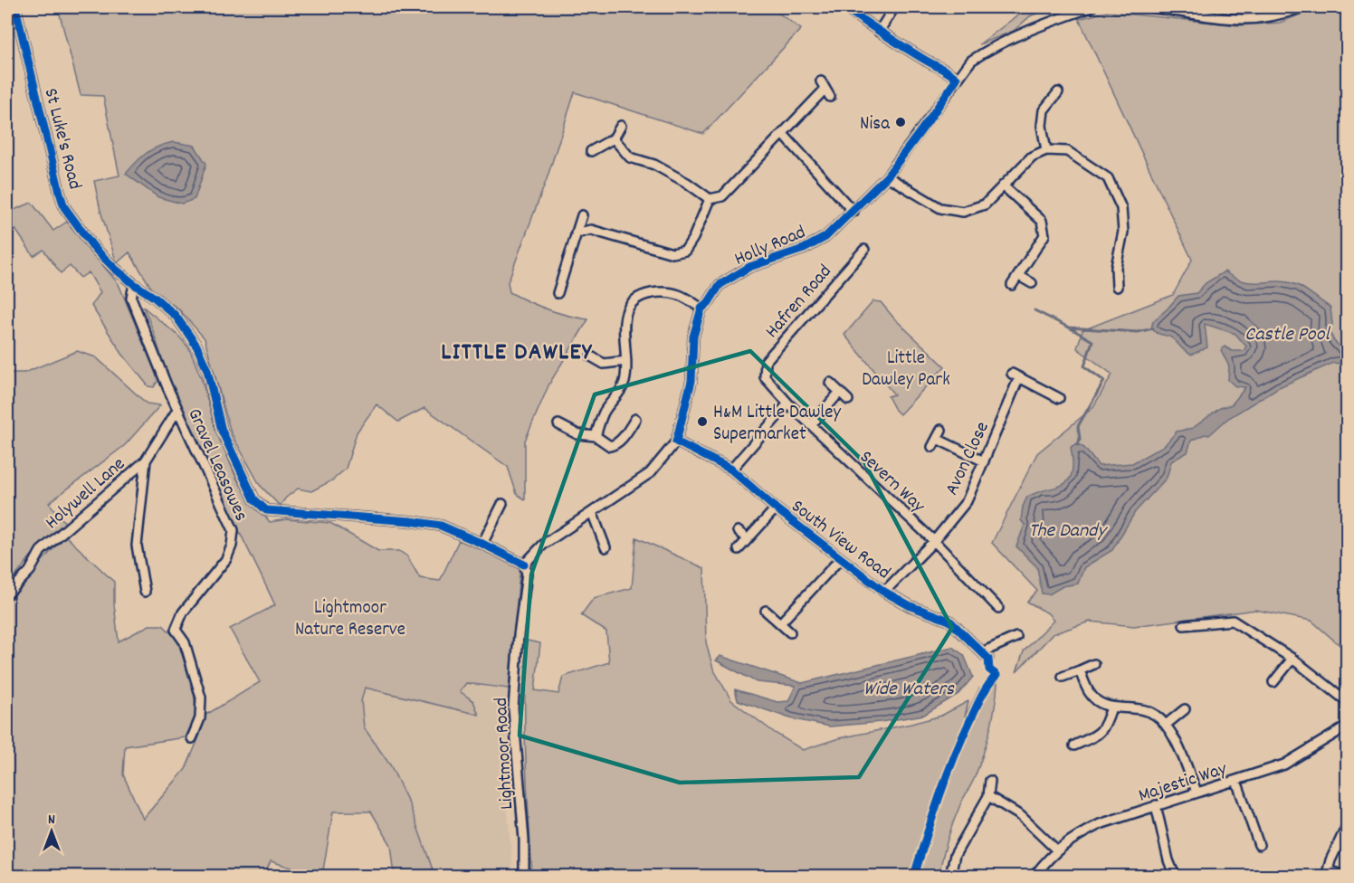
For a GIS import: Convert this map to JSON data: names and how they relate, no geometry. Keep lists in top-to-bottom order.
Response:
{
  "streets": {
    "street": [
      "St Luke's Road",
      "Holly Road",
      "Hafren Road",
      "Avon Close",
      "Gravel Leasowes",
      "Severn Way",
      "Holywell Lane",
      "South View Road",
      "Lightmoor Road",
      "Majestic Way"
    ]
  },
  "crossings": [
    ["St Luke's Road", "Holly Road"],
    ["St Luke's Road", "Gravel Leasowes"],
    ["St Luke's Road", "Lightmoor Road"],
    ["Holly Road", "South View Road"],
    ["Holly Road", "Lightmoor Road"],
    ["Hafren Road", "Severn Way"],
    ["Avon Close", "Severn Way"],
    ["Avon Close", "South View Road"],
    ["Gravel Leasowes", "Holywell Lane"]
  ],
  "districts": ["LITTLE DAWLEY"],
  "water": ["Castle Pool", "The Dandy", "Wide Waters"],
  "parks": ["Little Dawley Park", "Lightmoor Nature Reserve"],
  "places": ["Nisa", "H&M Little Dawley Supermarket"],
  "north": "top"
}
